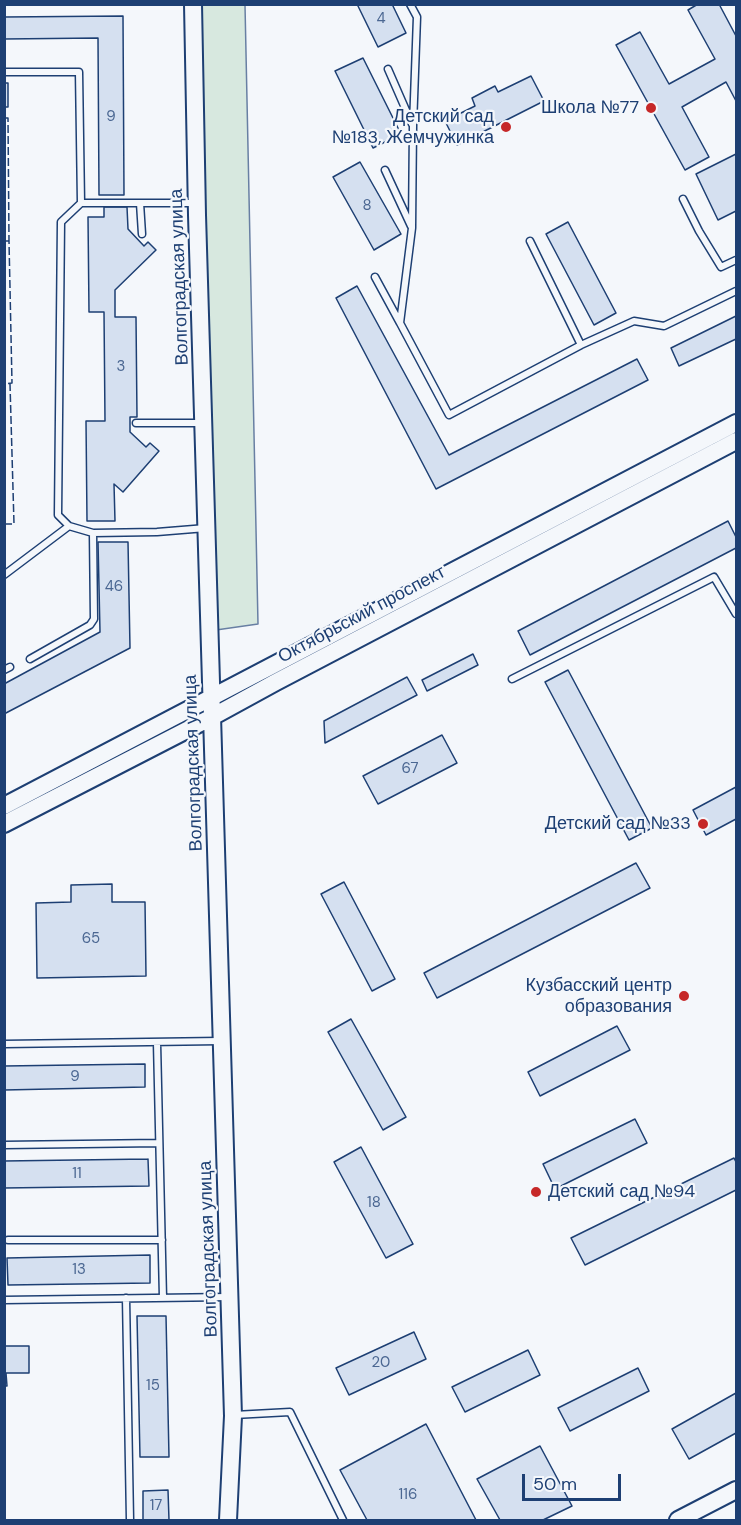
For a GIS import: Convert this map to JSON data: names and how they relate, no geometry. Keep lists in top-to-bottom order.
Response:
{
  "streets": {
    "main road": ["Волгоградская улица", "Октябрьский проспект"]
  },
  "crossings": [
    ["Волгоградская улица", "Октябрьский проспект"]
  ],
  "places": [
    "Школа №77",
    "Детский сад №183, Жемчужинка",
    "Детский сад №33",
    "Кузбасский центр образования",
    "Детский сад №94"
  ],
  "house_numbers": [
    "4",
    "9",
    "8",
    "3",
    "46",
    "67",
    "65",
    "9",
    "11",
    "18",
    "13",
    "20",
    "15",
    "116",
    "17"
  ],
  "scale_bar": "50 m"
}
